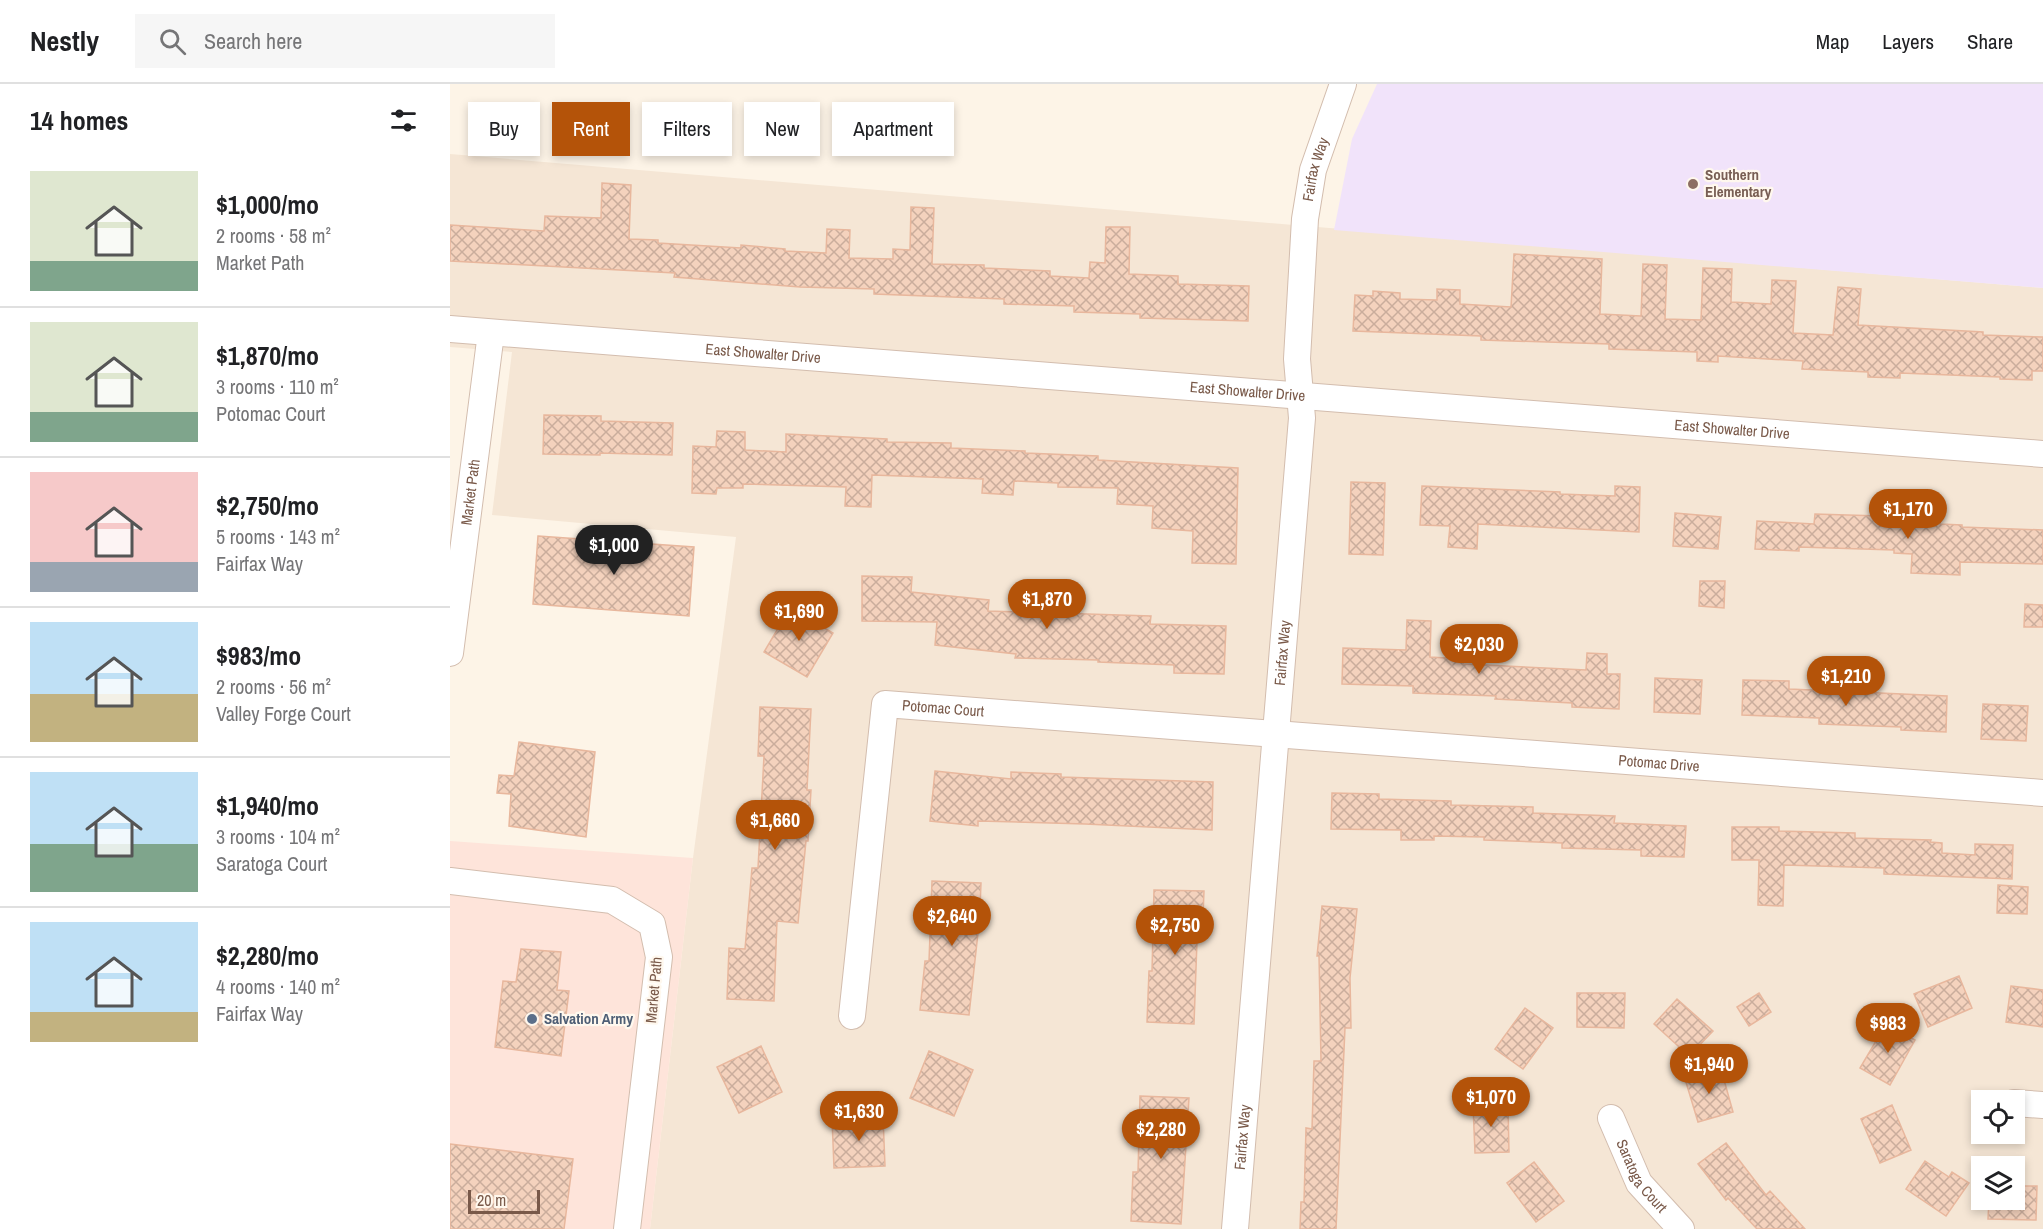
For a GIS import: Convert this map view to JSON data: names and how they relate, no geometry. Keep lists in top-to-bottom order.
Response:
{
  "streets": {
    "street": [
      "Fairfax Way",
      "East Showalter Drive",
      "Market Path",
      "Potomac Court",
      "Potomac Drive",
      "Saratoga Court"
    ]
  },
  "crossings": [
    ["Fairfax Way", "East Showalter Drive"],
    ["Fairfax Way", "Potomac Court"],
    ["Fairfax Way", "Potomac Drive"],
    ["East Showalter Drive", "Market Path"],
    ["Potomac Court", "Potomac Drive"]
  ],
  "places": ["Southern Elementary", "Salvation Army"],
  "scale_bar": "20 m",
  "page": {
    "header": "Nestly",
    "search": "Search here",
    "nav": ["Map", "Layers", "Share"],
    "heading": "14 homes",
    "chip": [
      "Buy",
      "Rent",
      "Filters",
      "New",
      "Apartment"
    ],
    "list": [
      {
        "name": "$1,000/mo",
        "note": "2 rooms · 58 m² · Market Path"
      },
      {
        "name": "$1,870/mo",
        "note": "3 rooms · 110 m² · Potomac Court"
      },
      {
        "name": "$2,750/mo",
        "note": "5 rooms · 143 m² · Fairfax Way"
      },
      {
        "name": "$983/mo",
        "note": "2 rooms · 56 m² · Valley Forge Court"
      },
      {
        "name": "$1,940/mo",
        "note": "3 rooms · 104 m² · Saratoga Court"
      },
      {
        "name": "$2,280/mo",
        "note": "4 rooms · 140 m² · Fairfax Way"
      }
    ],
    "price": [
      "$1,170",
      "$1,000",
      "$1,870",
      "$1,690",
      "$2,030",
      "$1,210",
      "$1,660",
      "$2,640",
      "$2,750",
      "$983",
      "$1,940",
      "$1,070",
      "$1,630",
      "$2,280"
    ],
    "scale": "20 m"
  }
}
